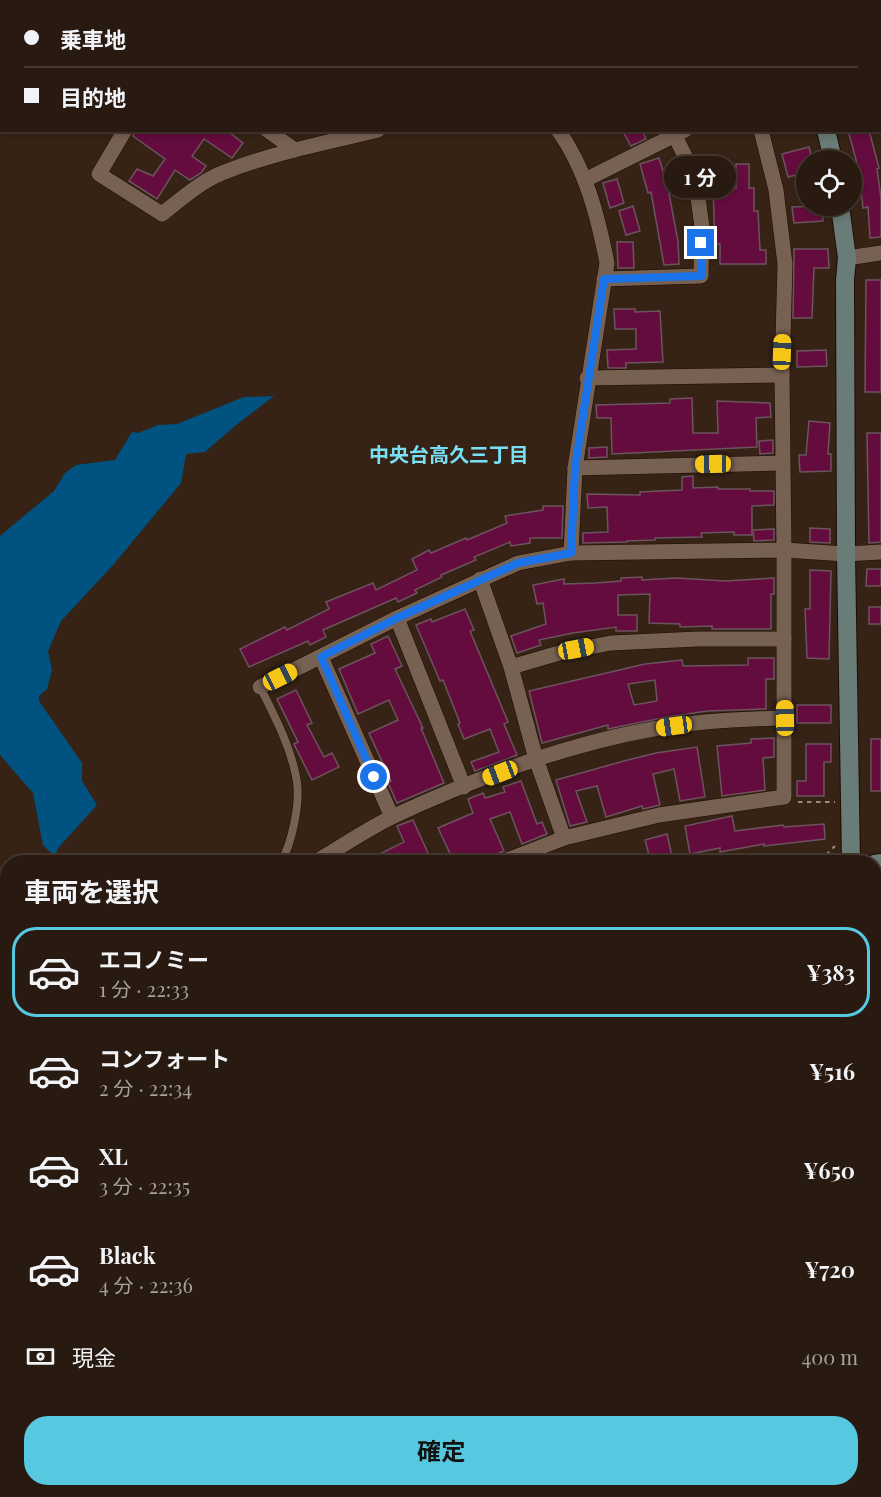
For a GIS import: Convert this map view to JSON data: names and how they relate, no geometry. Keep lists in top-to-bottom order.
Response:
{
  "districts": ["中央台高久三丁目"],
  "page": {
    "banner": ["乗車地", "目的地"],
    "bubble": "1 分",
    "heading": "車両を選択",
    "list": [
      {
        "name": "エコノミー",
        "note": "1 分 · 22:33",
        "value": "¥383"
      },
      {
        "name": "コンフォート",
        "note": "2 分 · 22:34",
        "value": "¥516"
      },
      {
        "name": "XL",
        "note": "3 分 · 22:35",
        "value": "¥650"
      },
      {
        "name": "Black",
        "note": "4 分 · 22:36",
        "value": "¥720"
      }
    ],
    "pay": ["現金", "400 m"],
    "buttons": "確定"
  }
}
